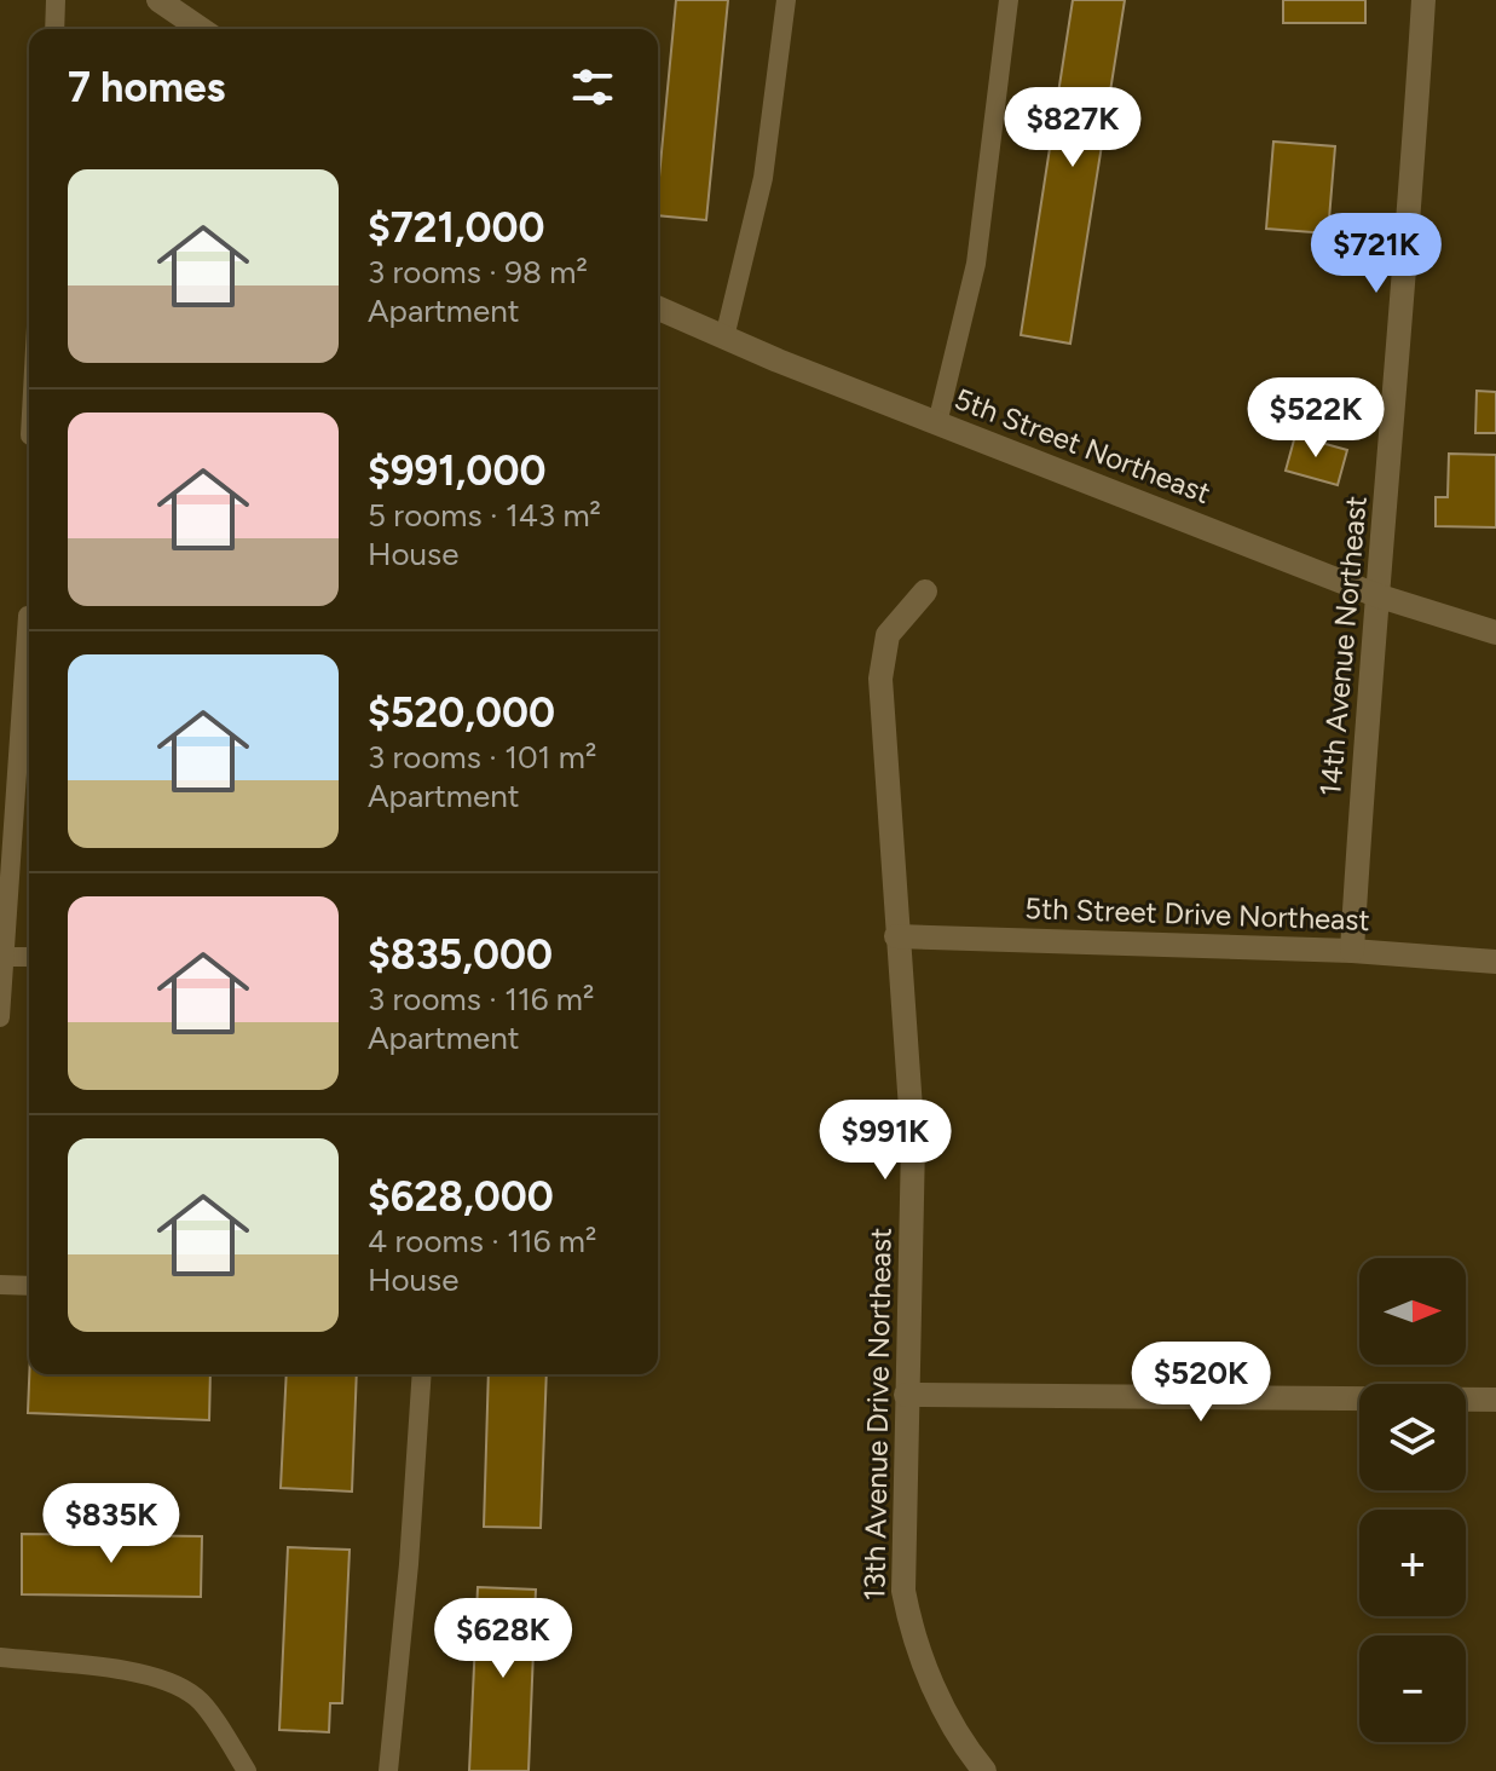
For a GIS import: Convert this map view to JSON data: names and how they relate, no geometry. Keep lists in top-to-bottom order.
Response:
{
  "streets": {
    "street": [
      "5th Street Northeast",
      "14th Avenue Northeast",
      "5th Street Drive Northeast",
      "13th Avenue Drive Northeast"
    ]
  },
  "crossings": [
    ["5th Street Northeast", "14th Avenue Northeast"],
    ["14th Avenue Northeast", "5th Street Drive Northeast"],
    ["5th Street Drive Northeast", "13th Avenue Drive Northeast"]
  ],
  "north": "right",
  "page": {
    "heading": "7 homes",
    "price": [
      "$827K",
      "$721K",
      "$522K",
      "$991K",
      "$520K",
      "$835K",
      "$628K"
    ],
    "list": [
      {
        "name": "$721,000",
        "note": "3 rooms · 98 m² · Apartment"
      },
      {
        "name": "$991,000",
        "note": "5 rooms · 143 m² · House"
      },
      {
        "name": "$520,000",
        "note": "3 rooms · 101 m² · Apartment"
      },
      {
        "name": "$835,000",
        "note": "3 rooms · 116 m² · Apartment"
      },
      {
        "name": "$628,000",
        "note": "4 rooms · 116 m² · House"
      }
    ],
    "map_buttons": ["+", "−"]
  }
}
